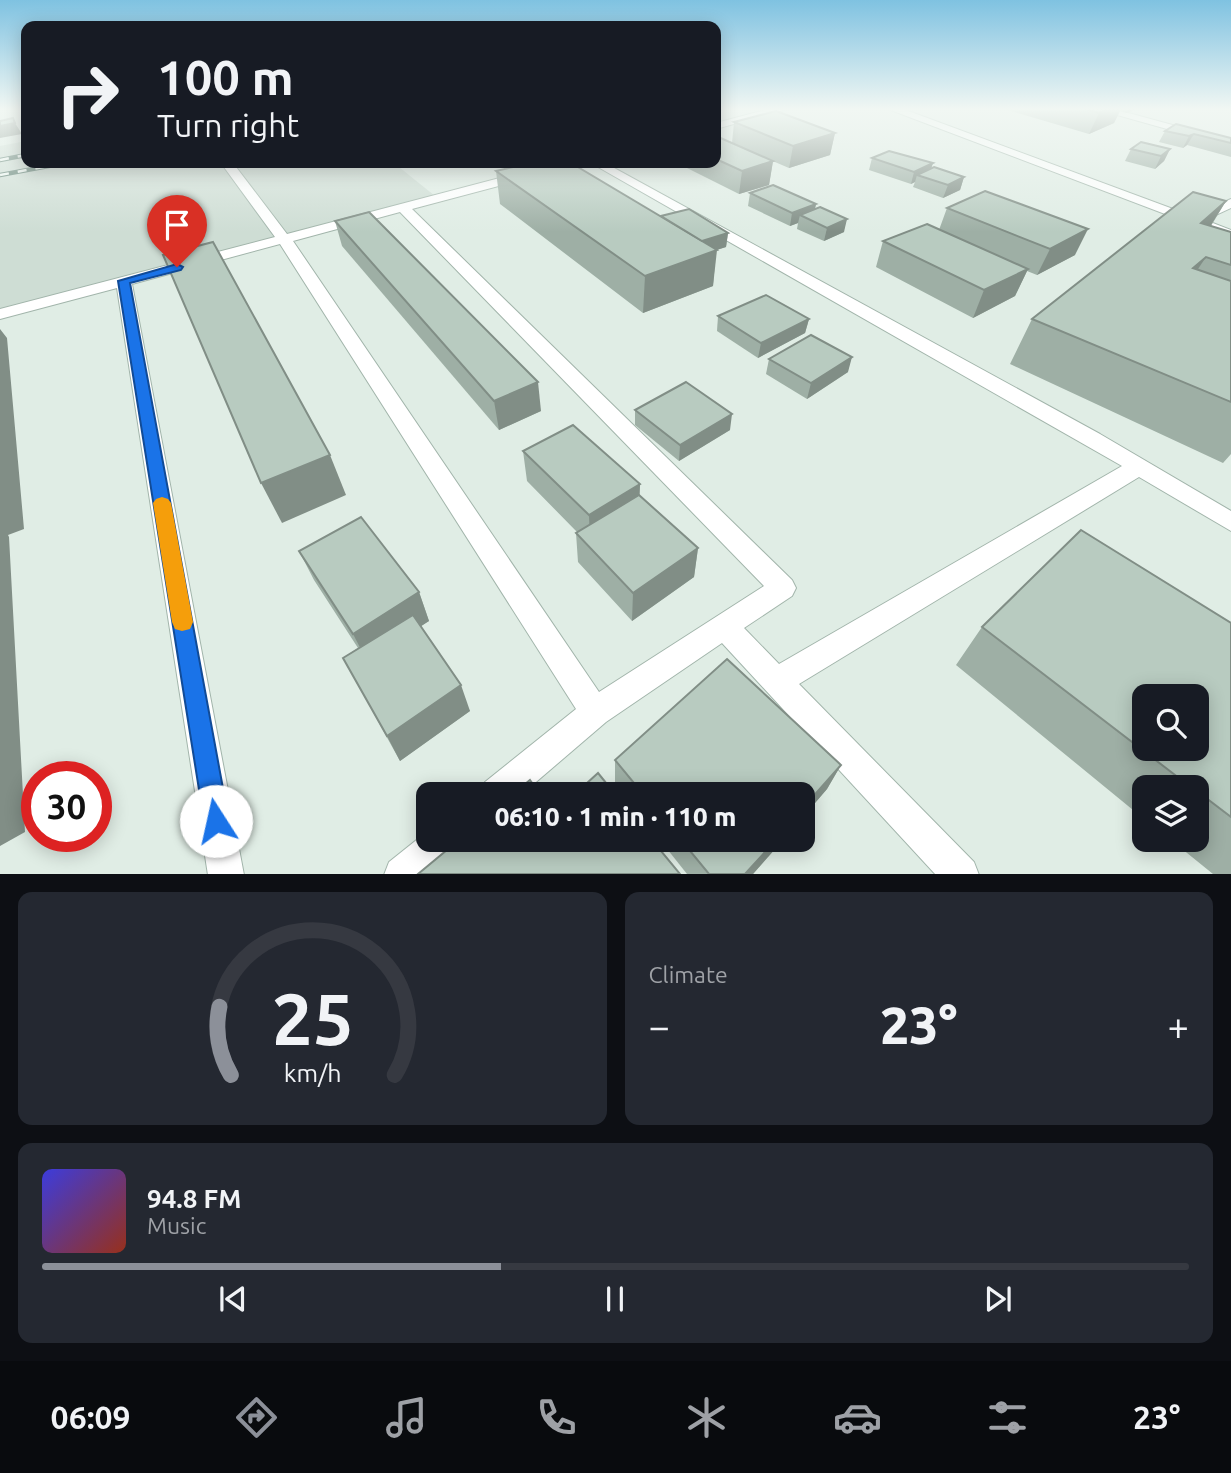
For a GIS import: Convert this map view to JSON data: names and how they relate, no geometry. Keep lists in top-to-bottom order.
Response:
{
  "page": {
    "turn": ["100 m", "Turn right"],
    "limit": "30",
    "trip": "06:10 · 1 min · 110 m",
    "tile": "Climate",
    "heat": ["−", "23°", "+"],
    "song": ["94.8 FM", "Music"],
    "tabs": ["06:09", "23°"],
    "gauge": ["25", "km/h"]
  }
}
